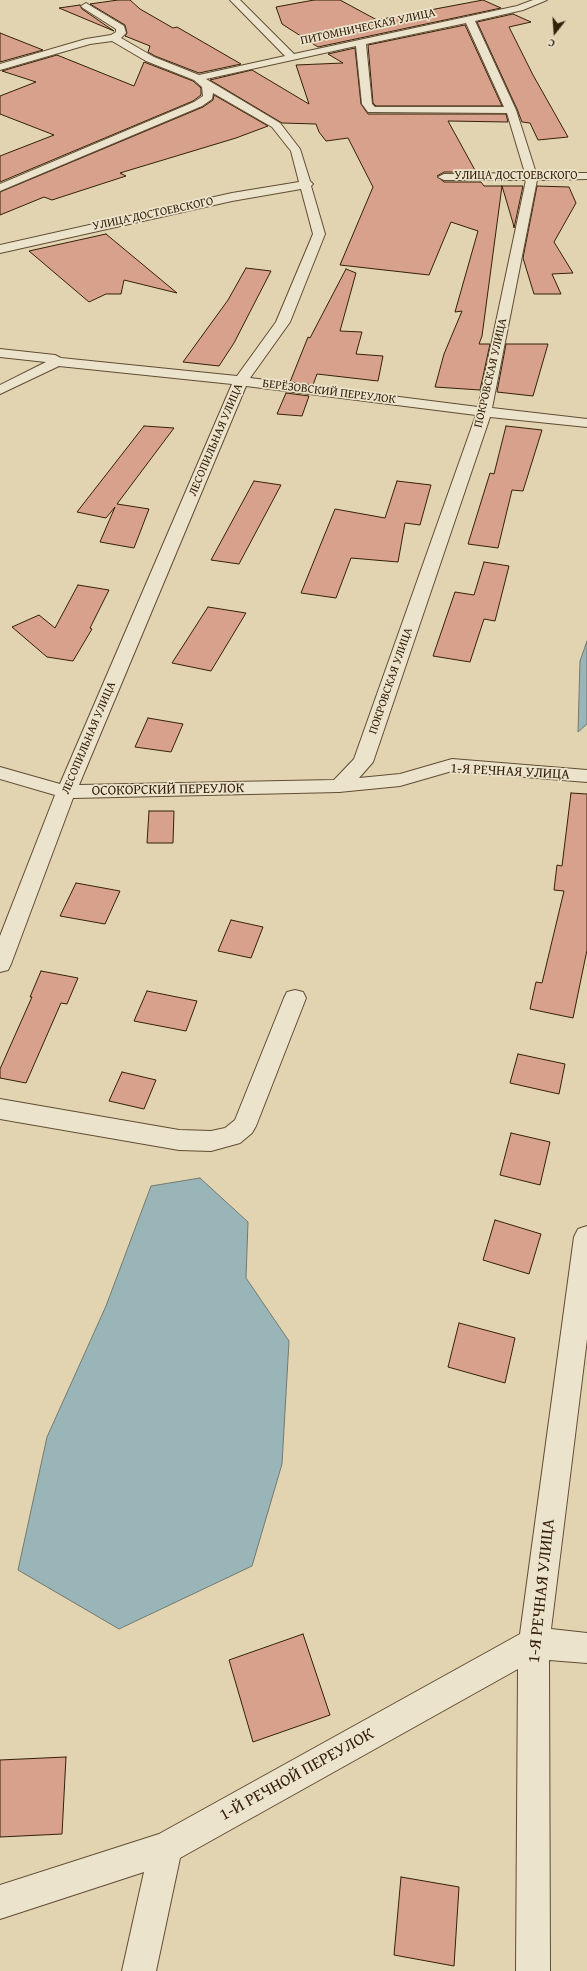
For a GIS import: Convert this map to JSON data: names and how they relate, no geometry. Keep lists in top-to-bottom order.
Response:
{
  "streets": {
    "street": [
      "ПИТОМНИЧЕСКАЯ УЛИЦА",
      "УЛИЦА ДОСТОЕВСКОГО",
      "ПОКРОВСКАЯ УЛИЦА",
      "БЕРЁЗОВСКИЙ ПЕРЕУЛОК",
      "ЛЕСОПИЛЬНАЯ УЛИЦА",
      "1-Я РЕЧНАЯ УЛИЦА",
      "ОСОКОРСКИЙ ПЕРЕУЛОК",
      "1-Й РЕЧНОЙ ПЕРЕУЛОК"
    ]
  },
  "crossings": [
    ["ПИТОМНИЧЕСКАЯ УЛИЦА", "ПОКРОВСКАЯ УЛИЦА"],
    ["ПИТОМНИЧЕСКАЯ УЛИЦА", "ЛЕСОПИЛЬНАЯ УЛИЦА"],
    ["УЛИЦА ДОСТОЕВСКОГО", "ПОКРОВСКАЯ УЛИЦА"],
    ["УЛИЦА ДОСТОЕВСКОГО", "ЛЕСОПИЛЬНАЯ УЛИЦА"],
    ["ПОКРОВСКАЯ УЛИЦА", "БЕРЁЗОВСКИЙ ПЕРЕУЛОК"],
    ["ПОКРОВСКАЯ УЛИЦА", "1-Я РЕЧНАЯ УЛИЦА"],
    ["ПОКРОВСКАЯ УЛИЦА", "ОСОКОРСКИЙ ПЕРЕУЛОК"],
    ["БЕРЁЗОВСКИЙ ПЕРЕУЛОК", "ЛЕСОПИЛЬНАЯ УЛИЦА"],
    ["ЛЕСОПИЛЬНАЯ УЛИЦА", "ОСОКОРСКИЙ ПЕРЕУЛОК"],
    ["1-Я РЕЧНАЯ УЛИЦА", "ОСОКОРСКИЙ ПЕРЕУЛОК"],
    ["1-Я РЕЧНАЯ УЛИЦА", "1-Й РЕЧНОЙ ПЕРЕУЛОК"]
  ],
  "north": "bottom"
}
